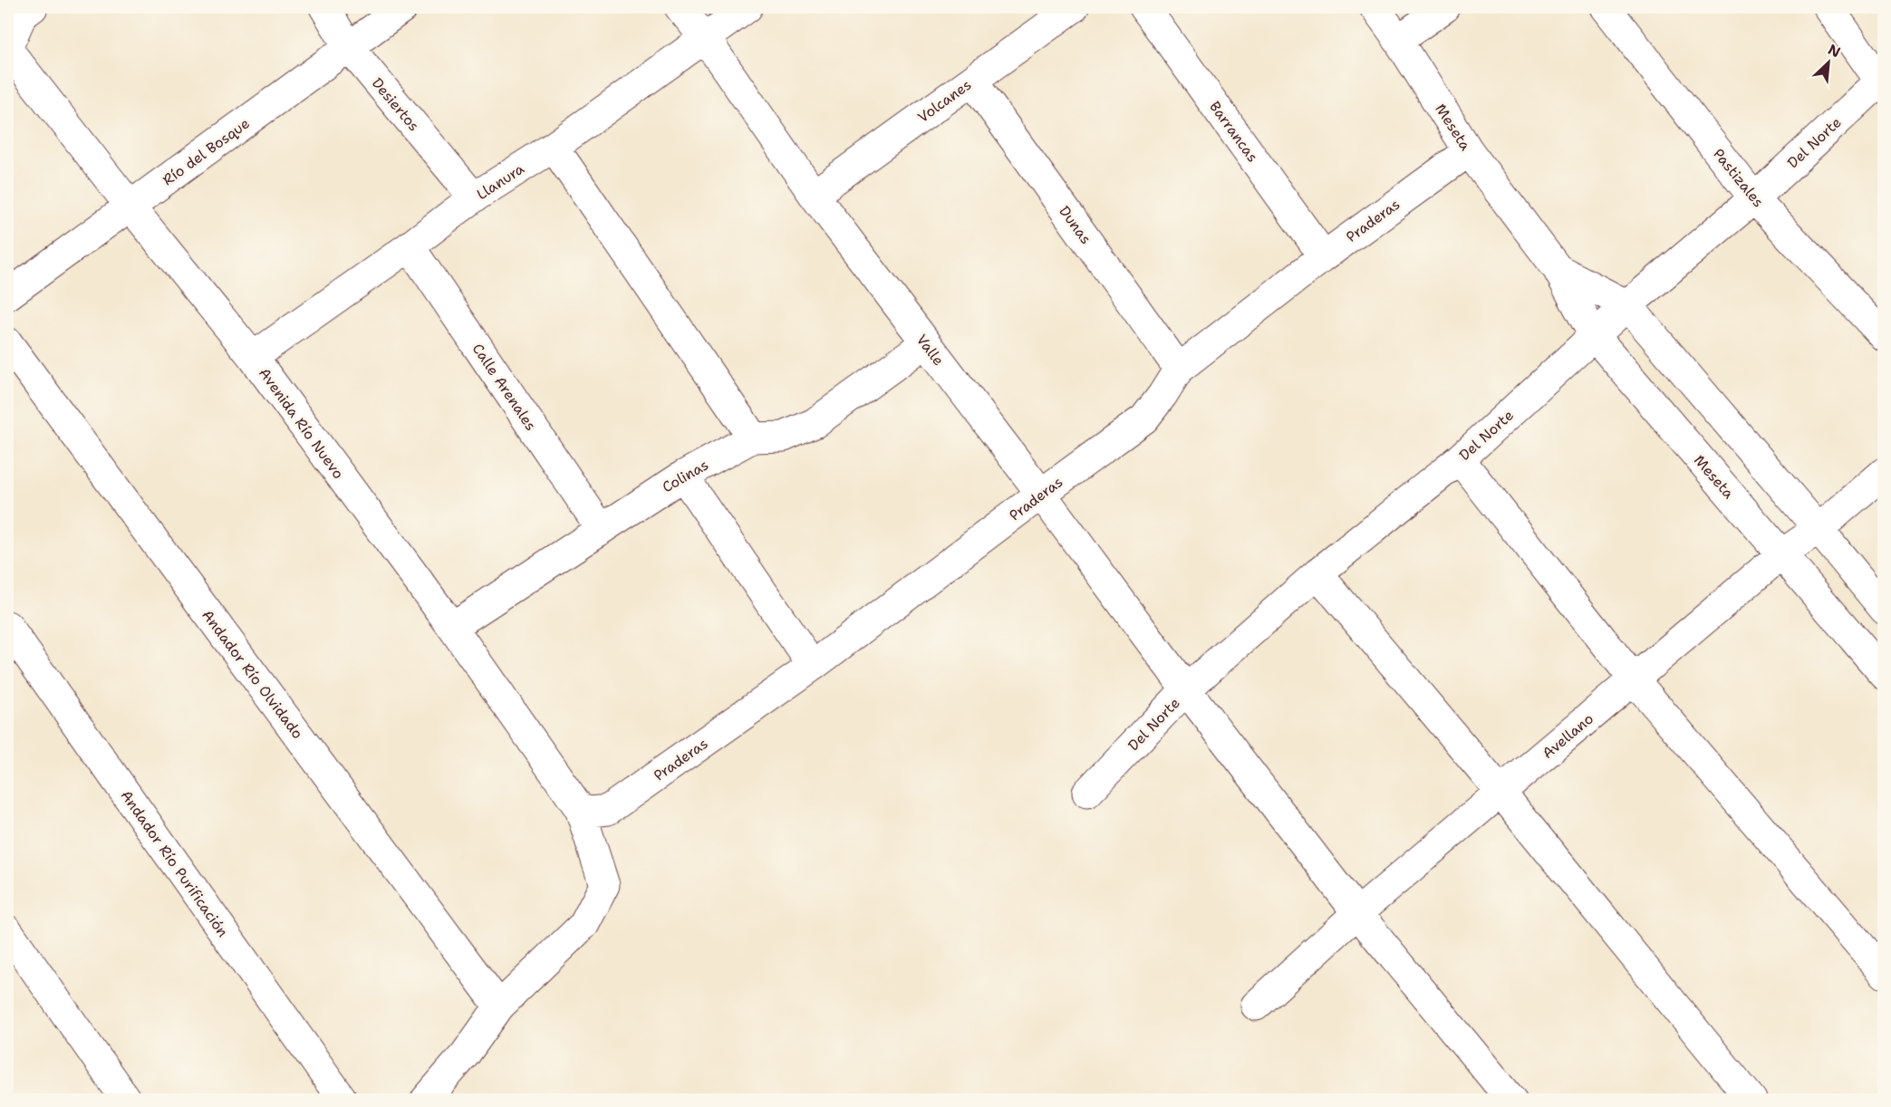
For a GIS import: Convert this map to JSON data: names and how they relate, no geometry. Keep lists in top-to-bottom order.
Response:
{
  "streets": {
    "street": [
      "Volcanes",
      "Desiertos",
      "Meseta",
      "Barrancas",
      "Del Norte",
      "Río del Bosque",
      "Pastizales",
      "Llanura",
      "Praderas",
      "Dunas",
      "Valle",
      "Calle Arenales",
      "Avenida Río Nuevo",
      "Colinas",
      "Andador Río Olvidado",
      "Avellano",
      "Andador Río Purificación"
    ]
  },
  "crossings": [
    ["Volcanes", "Dunas"],
    ["Volcanes", "Valle"],
    ["Desiertos", "Río del Bosque"],
    ["Desiertos", "Llanura"],
    ["Meseta", "Del Norte"],
    ["Meseta", "Praderas"],
    ["Meseta", "Avellano"],
    ["Barrancas", "Praderas"],
    ["Del Norte", "Pastizales"],
    ["Del Norte", "Valle"],
    ["Río del Bosque", "Avenida Río Nuevo"],
    ["Llanura", "Valle"],
    ["Llanura", "Calle Arenales"],
    ["Llanura", "Avenida Río Nuevo"],
    ["Praderas", "Dunas"],
    ["Praderas", "Valle"],
    ["Praderas", "Avenida Río Nuevo"],
    ["Valle", "Colinas"],
    ["Valle", "Avellano"],
    ["Calle Arenales", "Colinas"],
    ["Avenida Río Nuevo", "Colinas"],
    ["Avenida Río Nuevo", "Andador Río Olvidado"]
  ],
  "north": "top right"
}
